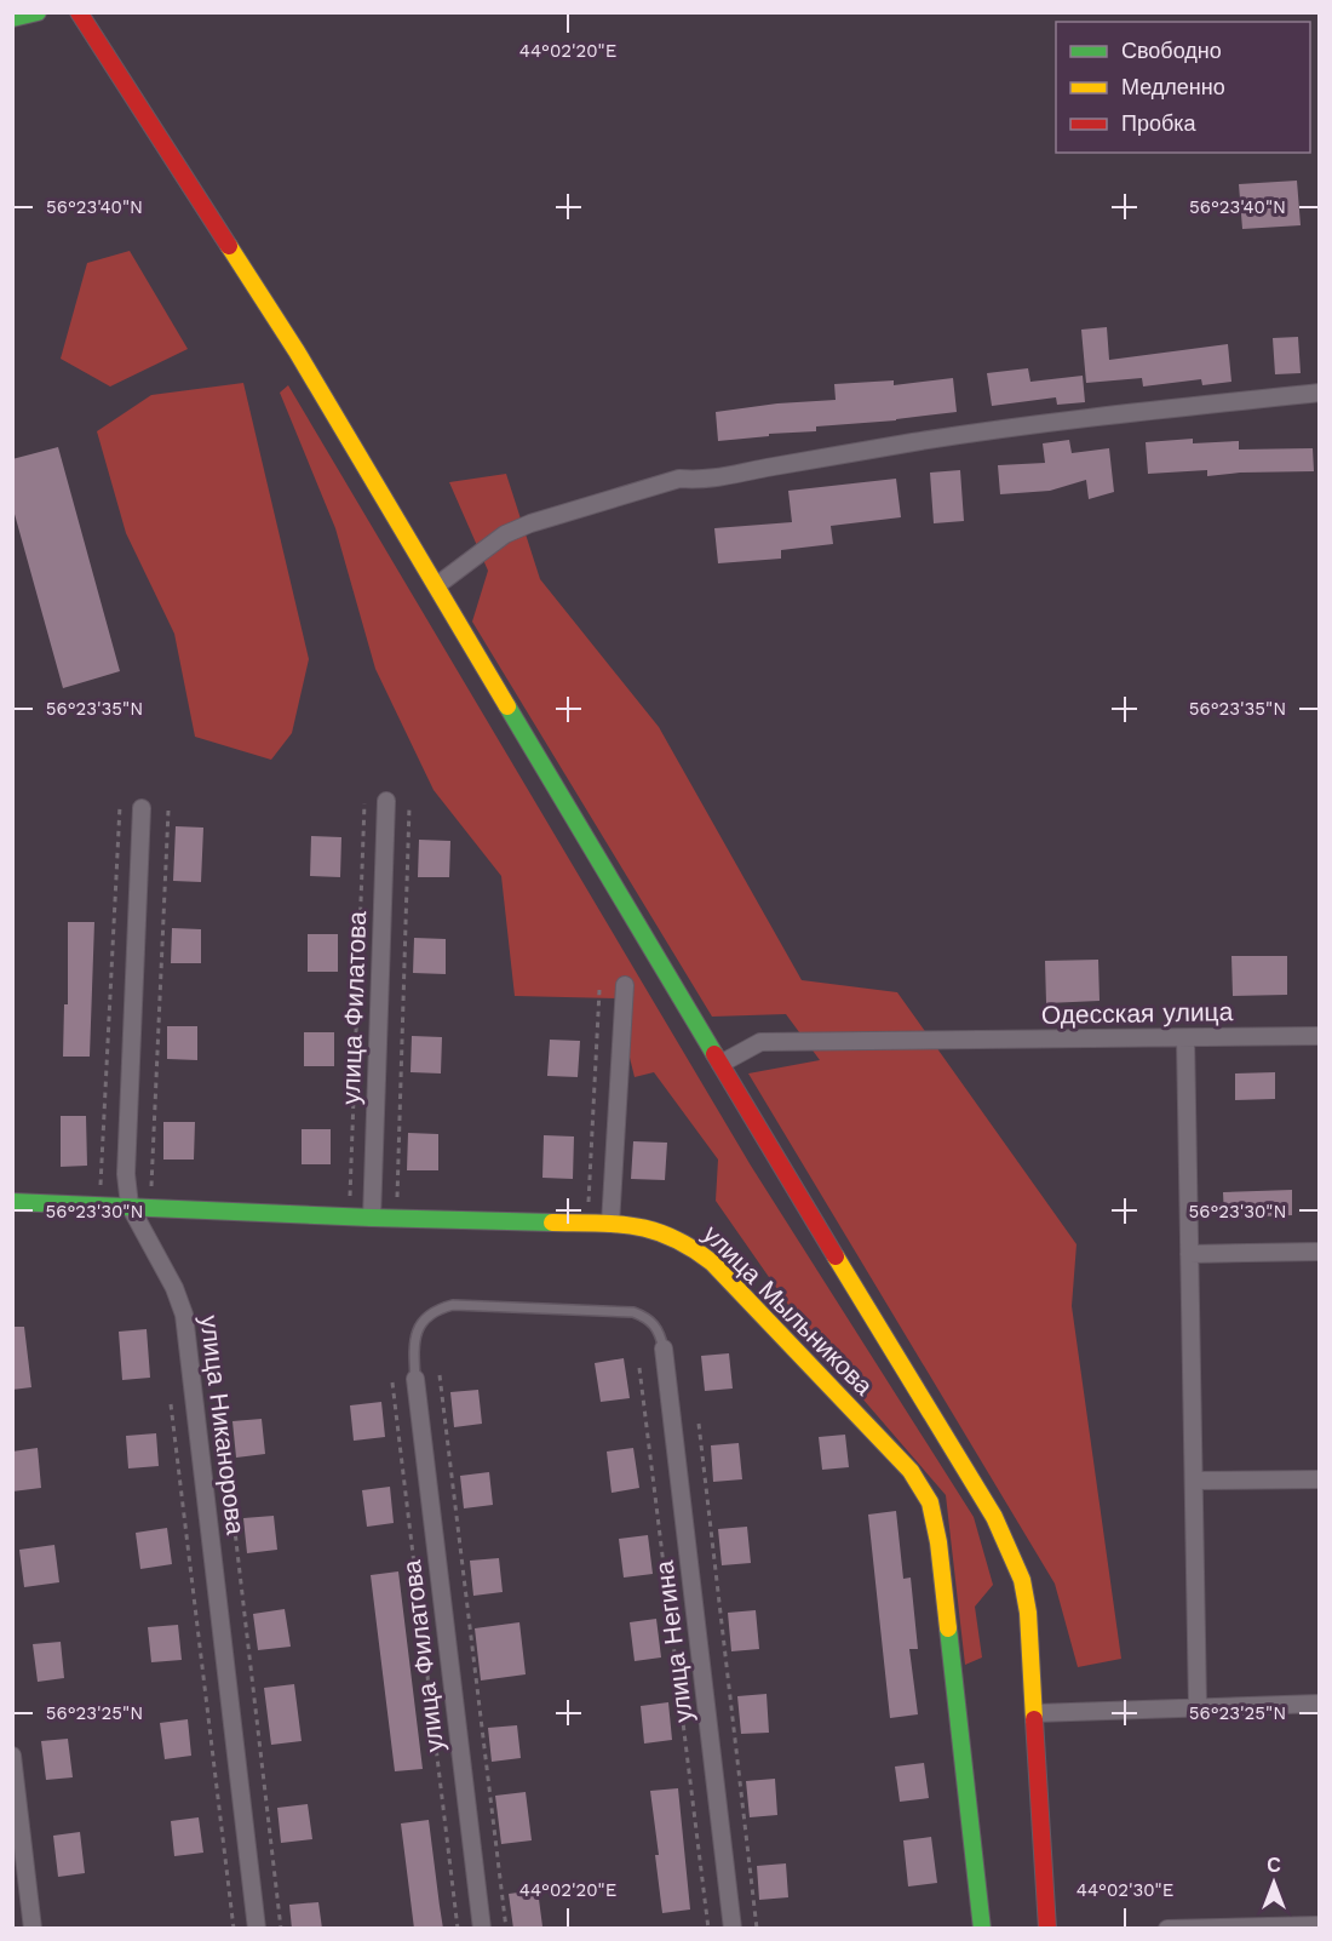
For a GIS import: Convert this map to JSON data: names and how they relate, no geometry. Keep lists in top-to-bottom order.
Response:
{
  "streets": {
    "street": [
      "улица Филатова",
      "Одесская улица",
      "улица Мыльникова",
      "улица Никанорова",
      "улица Негина"
    ]
  },
  "crossings": [
    ["улица Филатова", "улица Мыльникова"],
    ["улица Мыльникова", "улица Никанорова"]
  ],
  "legend": ["Свободно", "Медленно", "Пробка"],
  "north": "top",
  "coordinates": [
    "44°02'20\"E",
    "56°23'40\"N",
    "56°23'35\"N",
    "56°23'30\"N",
    "56°23'25\"N",
    "44°02'30\"E"
  ]
}
